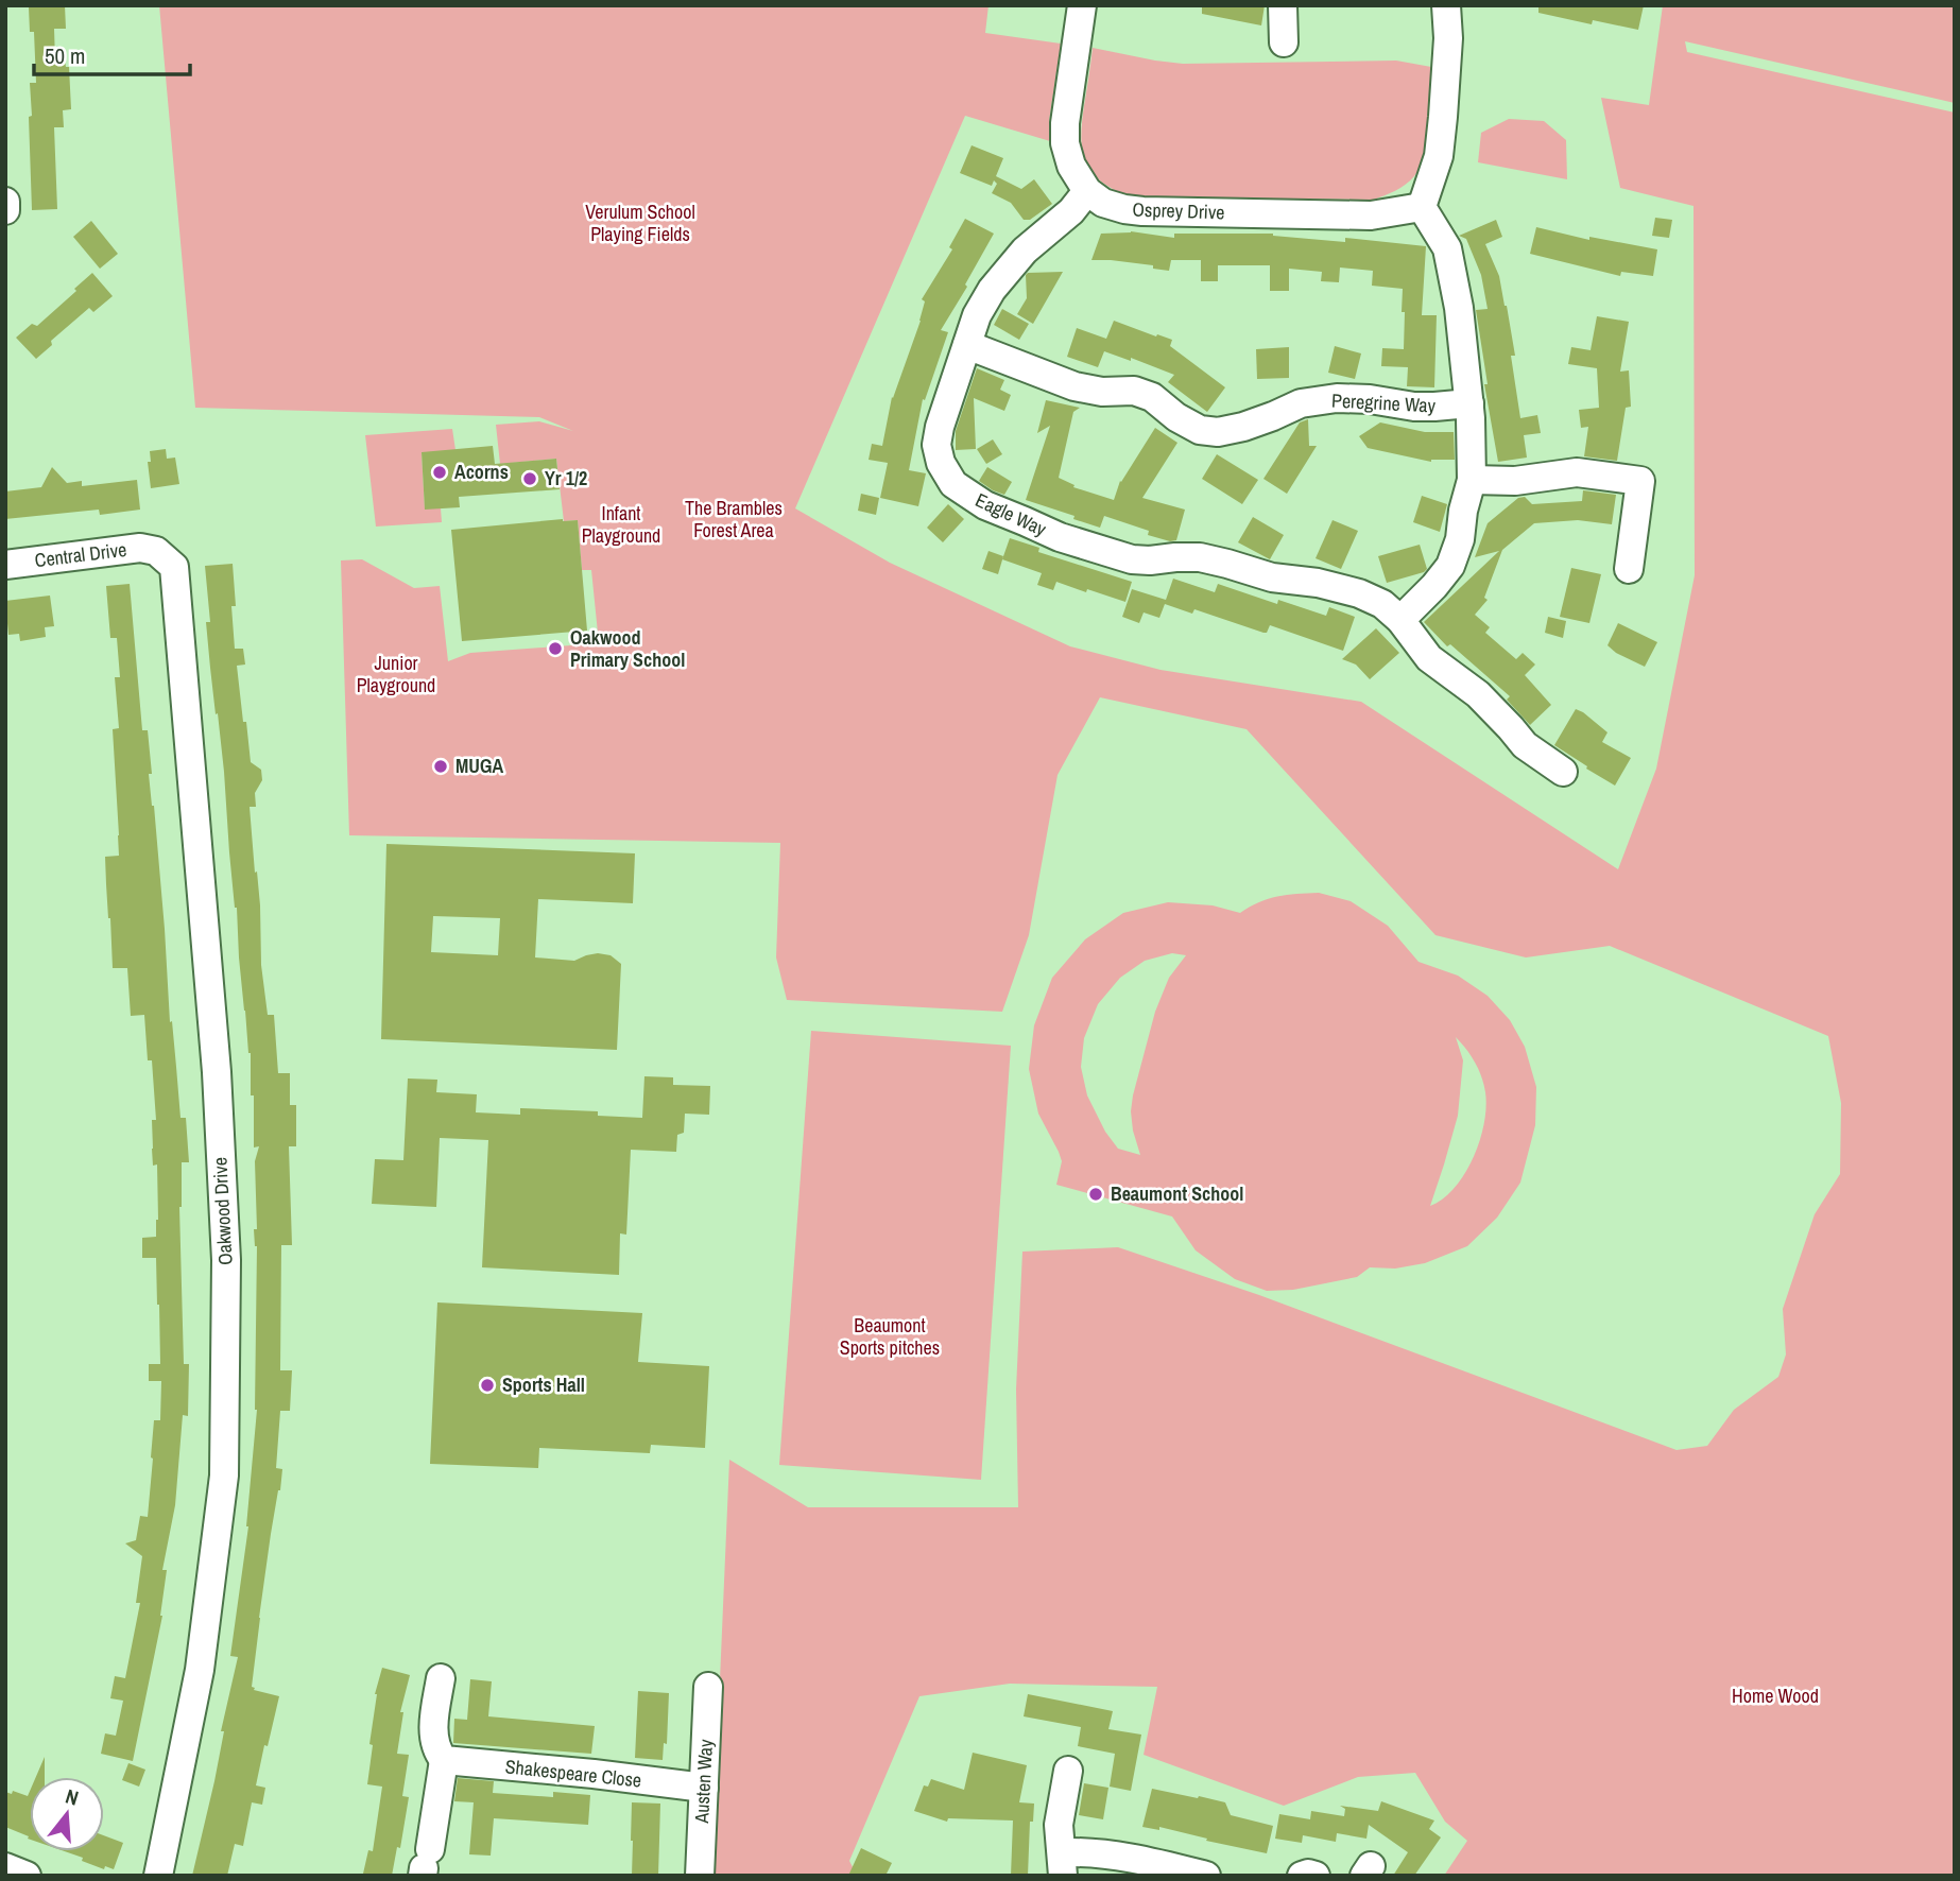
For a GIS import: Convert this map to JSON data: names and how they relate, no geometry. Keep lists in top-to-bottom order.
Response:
{
  "streets": {
    "street": [
      "Osprey Drive",
      "Peregrine Way",
      "Eagle Way",
      "Central Drive",
      "Oakwood Drive",
      "Shakespeare Close",
      "Austen Way"
    ]
  },
  "crossings": [
    ["Osprey Drive", "Eagle Way"],
    ["Peregrine Way", "Eagle Way"],
    ["Central Drive", "Oakwood Drive"],
    ["Shakespeare Close", "Austen Way"]
  ],
  "parks": [
    "Verulum School Playing Fields",
    "The Brambles Forest Area",
    "Infant Playground",
    "Junior Playground",
    "Beaumont Sports pitches",
    "Home Wood"
  ],
  "places": [
    "Acorns",
    "Yr 1/2",
    "Oakwood Primary School",
    "MUGA",
    "Beaumont School",
    "Sports Hall"
  ],
  "scale_bar": "50 m",
  "north": "top"
}
